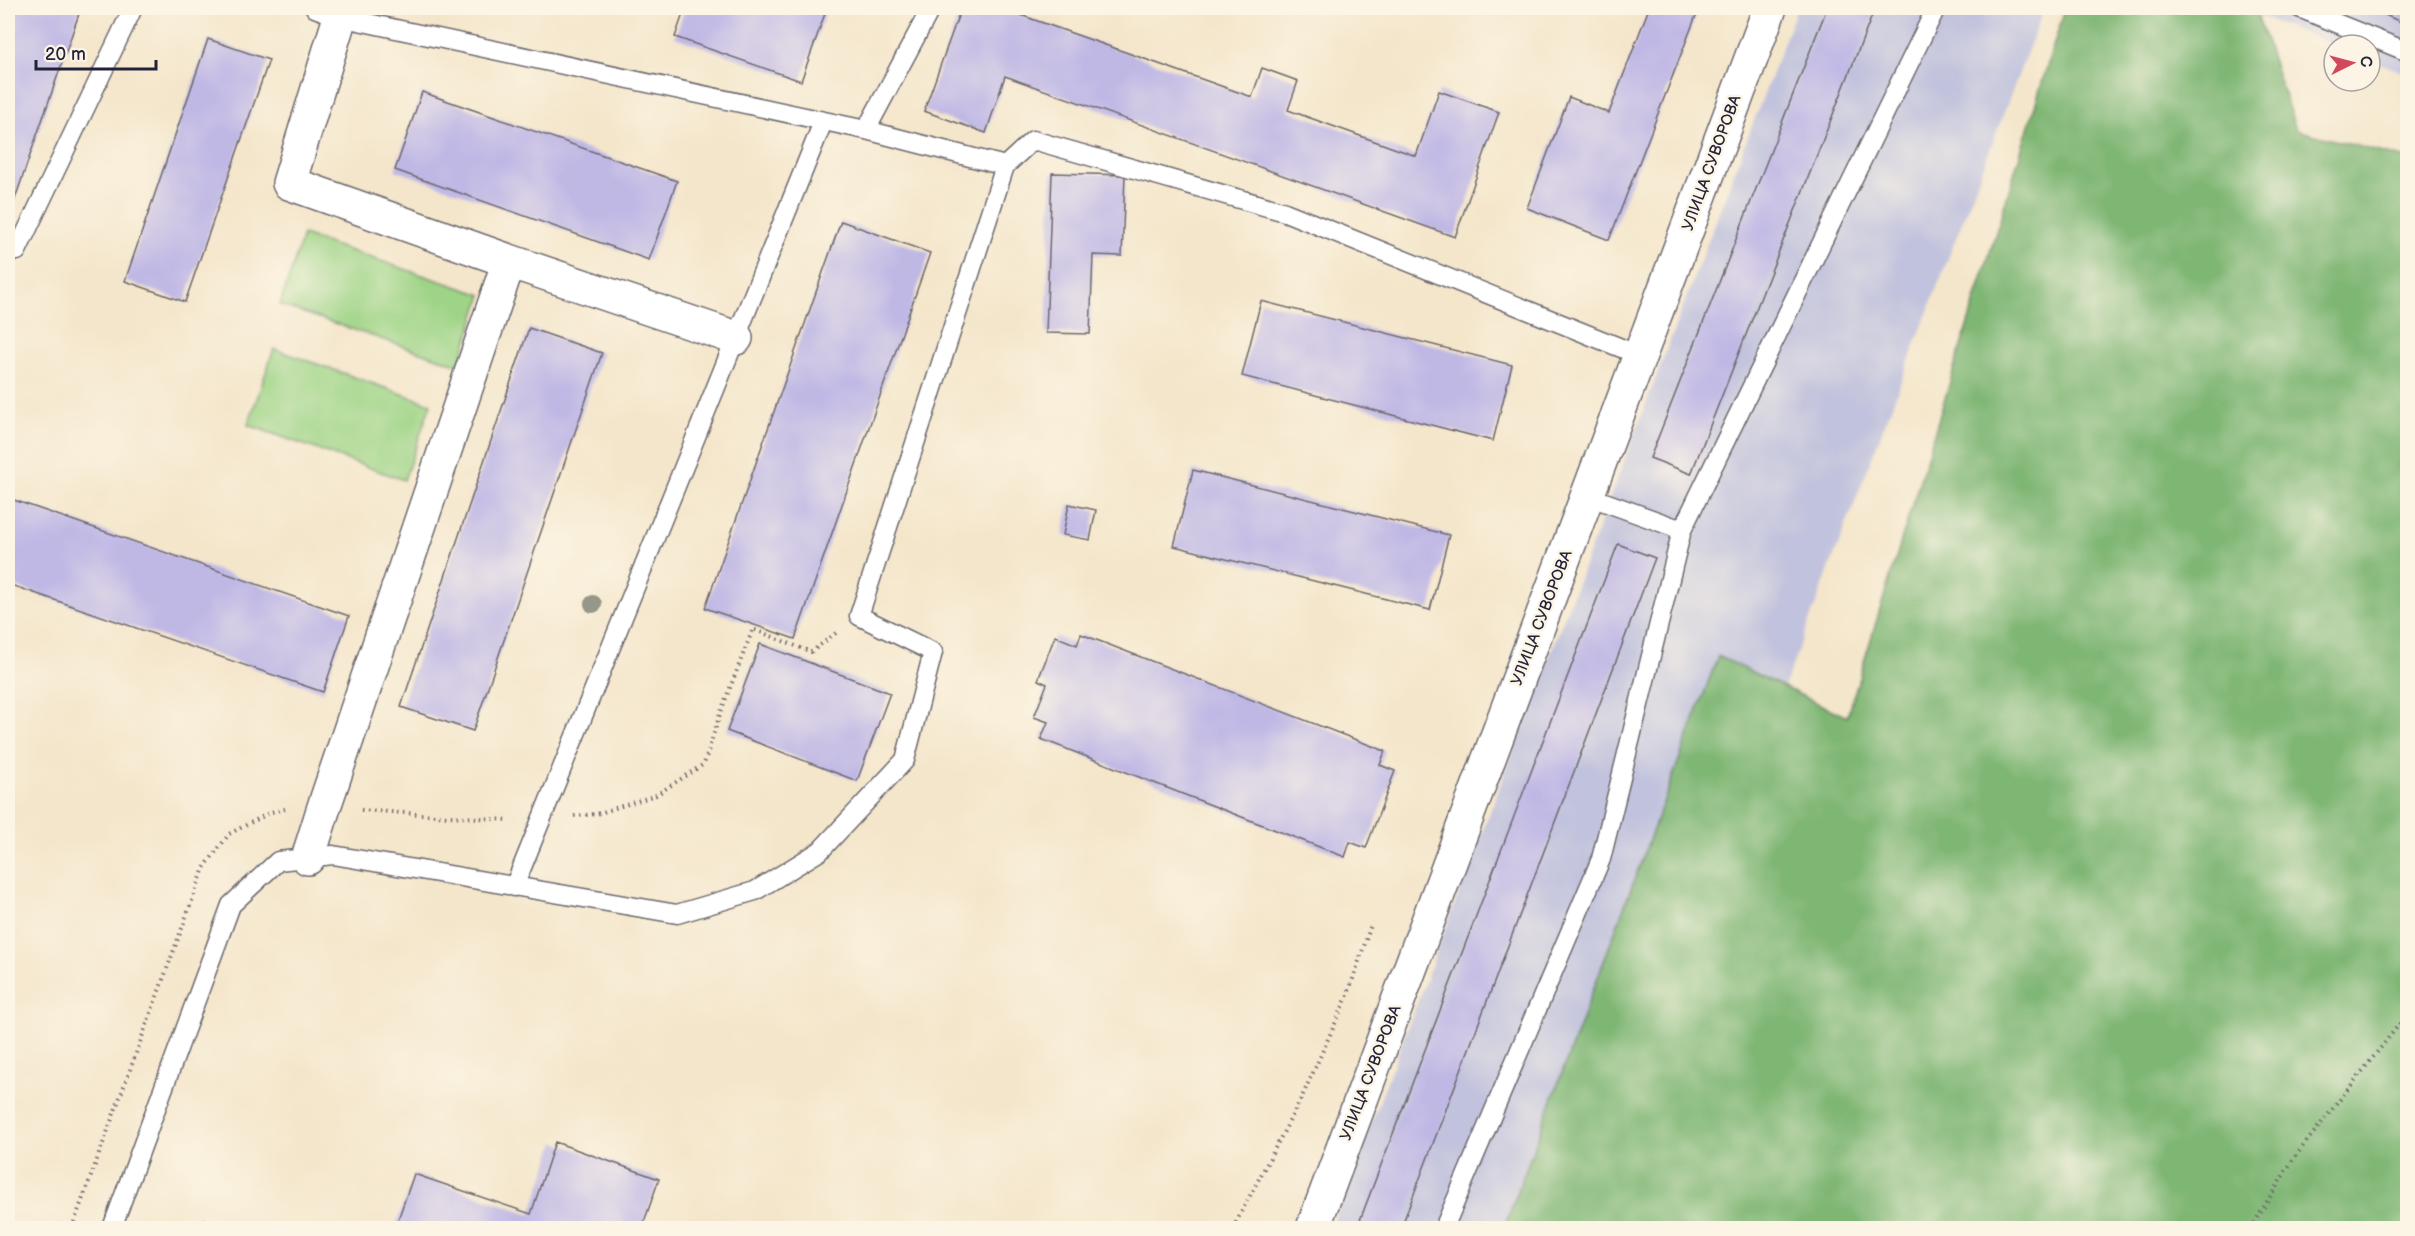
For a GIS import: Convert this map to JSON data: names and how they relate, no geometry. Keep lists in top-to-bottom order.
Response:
{
  "streets": {
    "street": ["УЛИЦА СУВОРОВА"]
  },
  "scale_bar": "20 m",
  "north": "right"
}
